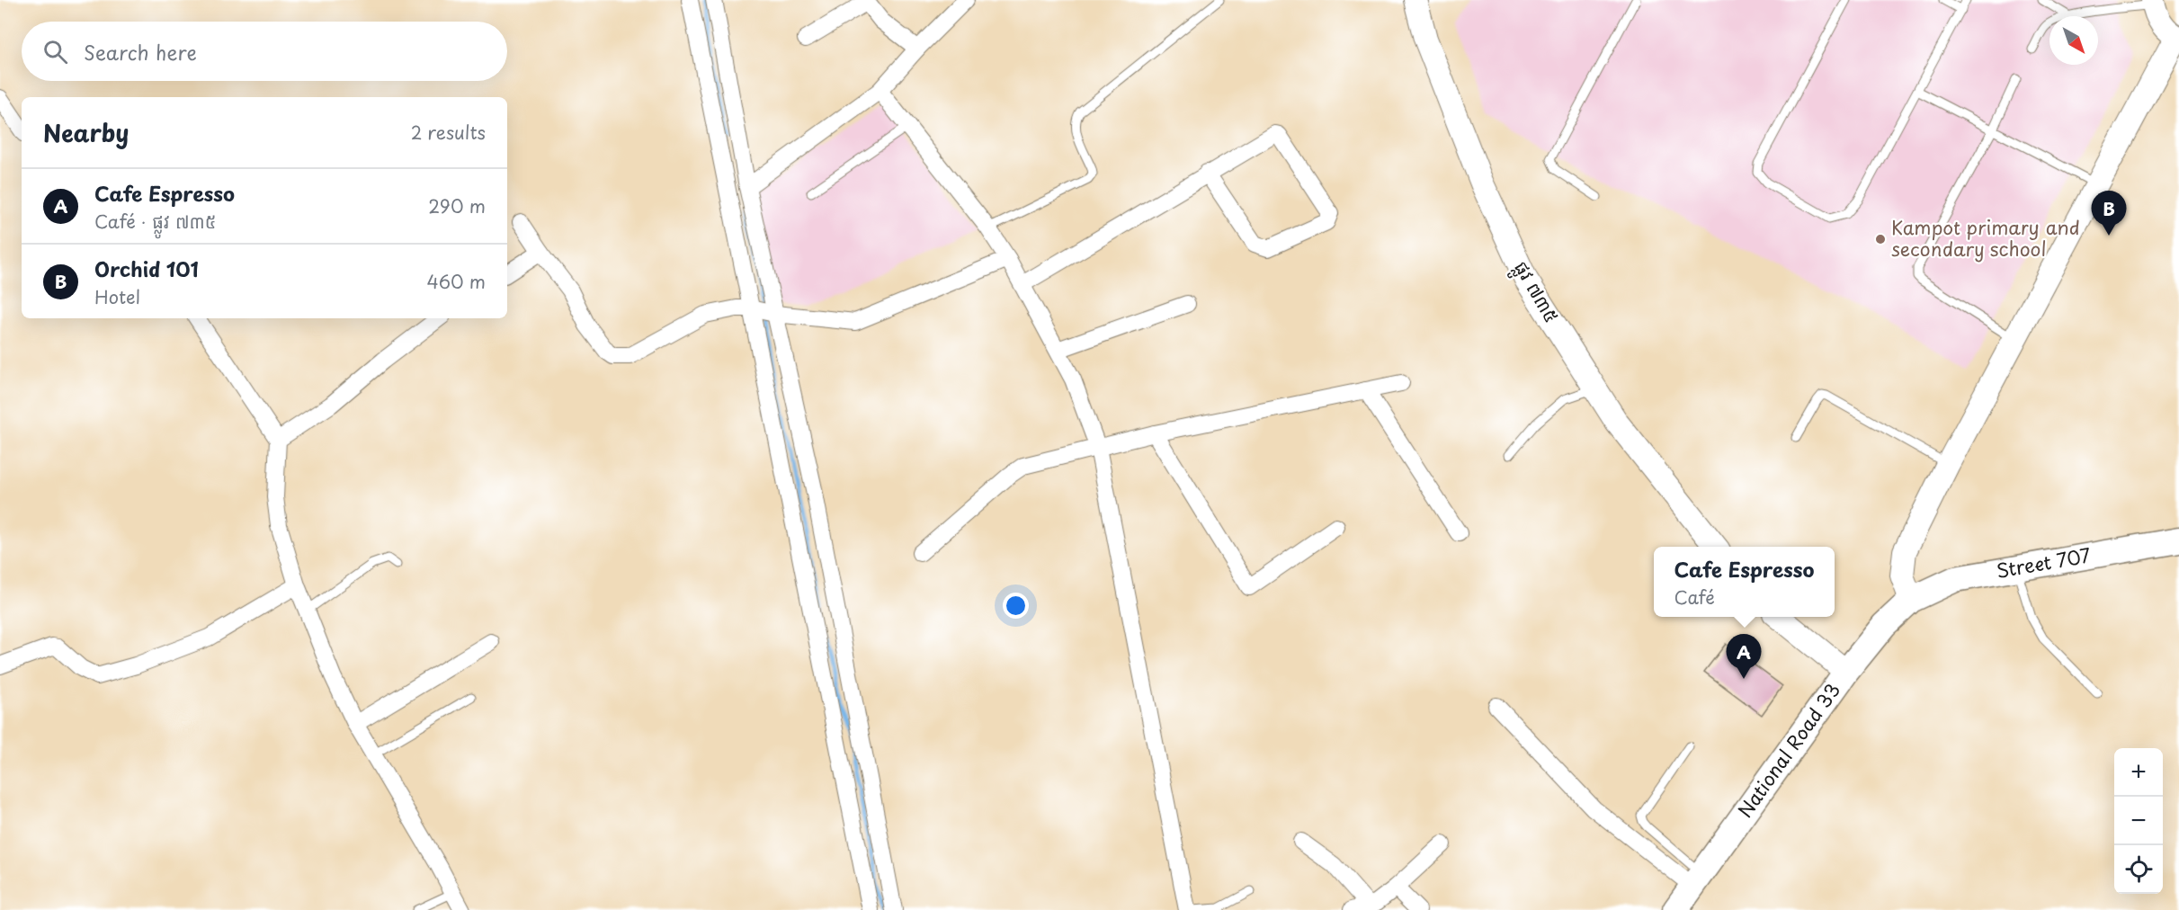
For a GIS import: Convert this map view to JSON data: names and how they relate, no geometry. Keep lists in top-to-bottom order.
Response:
{
  "streets": {
    "main road": ["Street 707", "National Road 33"],
    "street": ["ផ្លូវ ៧៣៥"]
  },
  "crossings": [
    ["Street 707", "National Road 33"]
  ],
  "places": ["Kampot primary and secondary school"],
  "north": "bottom right",
  "page": {
    "search": "Search here",
    "heading": ["Nearby", "2 results"],
    "list": [
      {
        "mark": "A",
        "name": "Cafe Espresso",
        "note": "Café · ផ្លូវ ៧៣៥",
        "value": "290 m"
      },
      {
        "mark": "B",
        "name": "Orchid 101",
        "note": "Hotel",
        "value": "460 m"
      }
    ],
    "pins": ["B", "A"],
    "popup": ["Cafe Espresso", "Café"],
    "map_buttons": ["+", "−"]
  }
}
